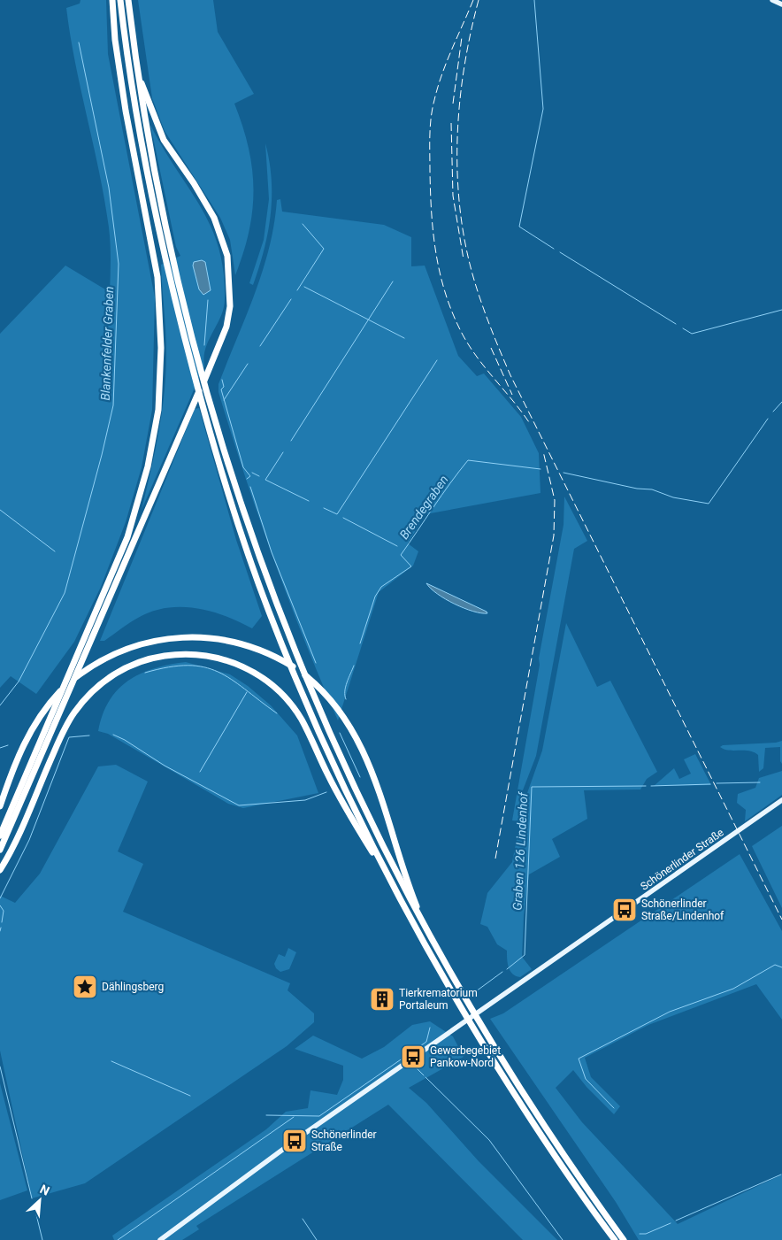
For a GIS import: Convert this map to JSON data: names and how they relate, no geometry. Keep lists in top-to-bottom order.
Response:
{
  "streets": {
    "main road": ["Schönerlinder Straße"]
  },
  "water": ["Blankenfelder Graben", "Brendegraben", "Graben 126 Lindenhof"],
  "places": {
    "bus stop": ["Schönerlinder Straße/Lindenhof", "Gewerbegebiet Pankow-Nord", "Schönerlinder Straße"],
    "place": ["Dählingsberg"],
    "building": ["Tierkrematorium Portaleum"]
  },
  "north": "top right"
}
